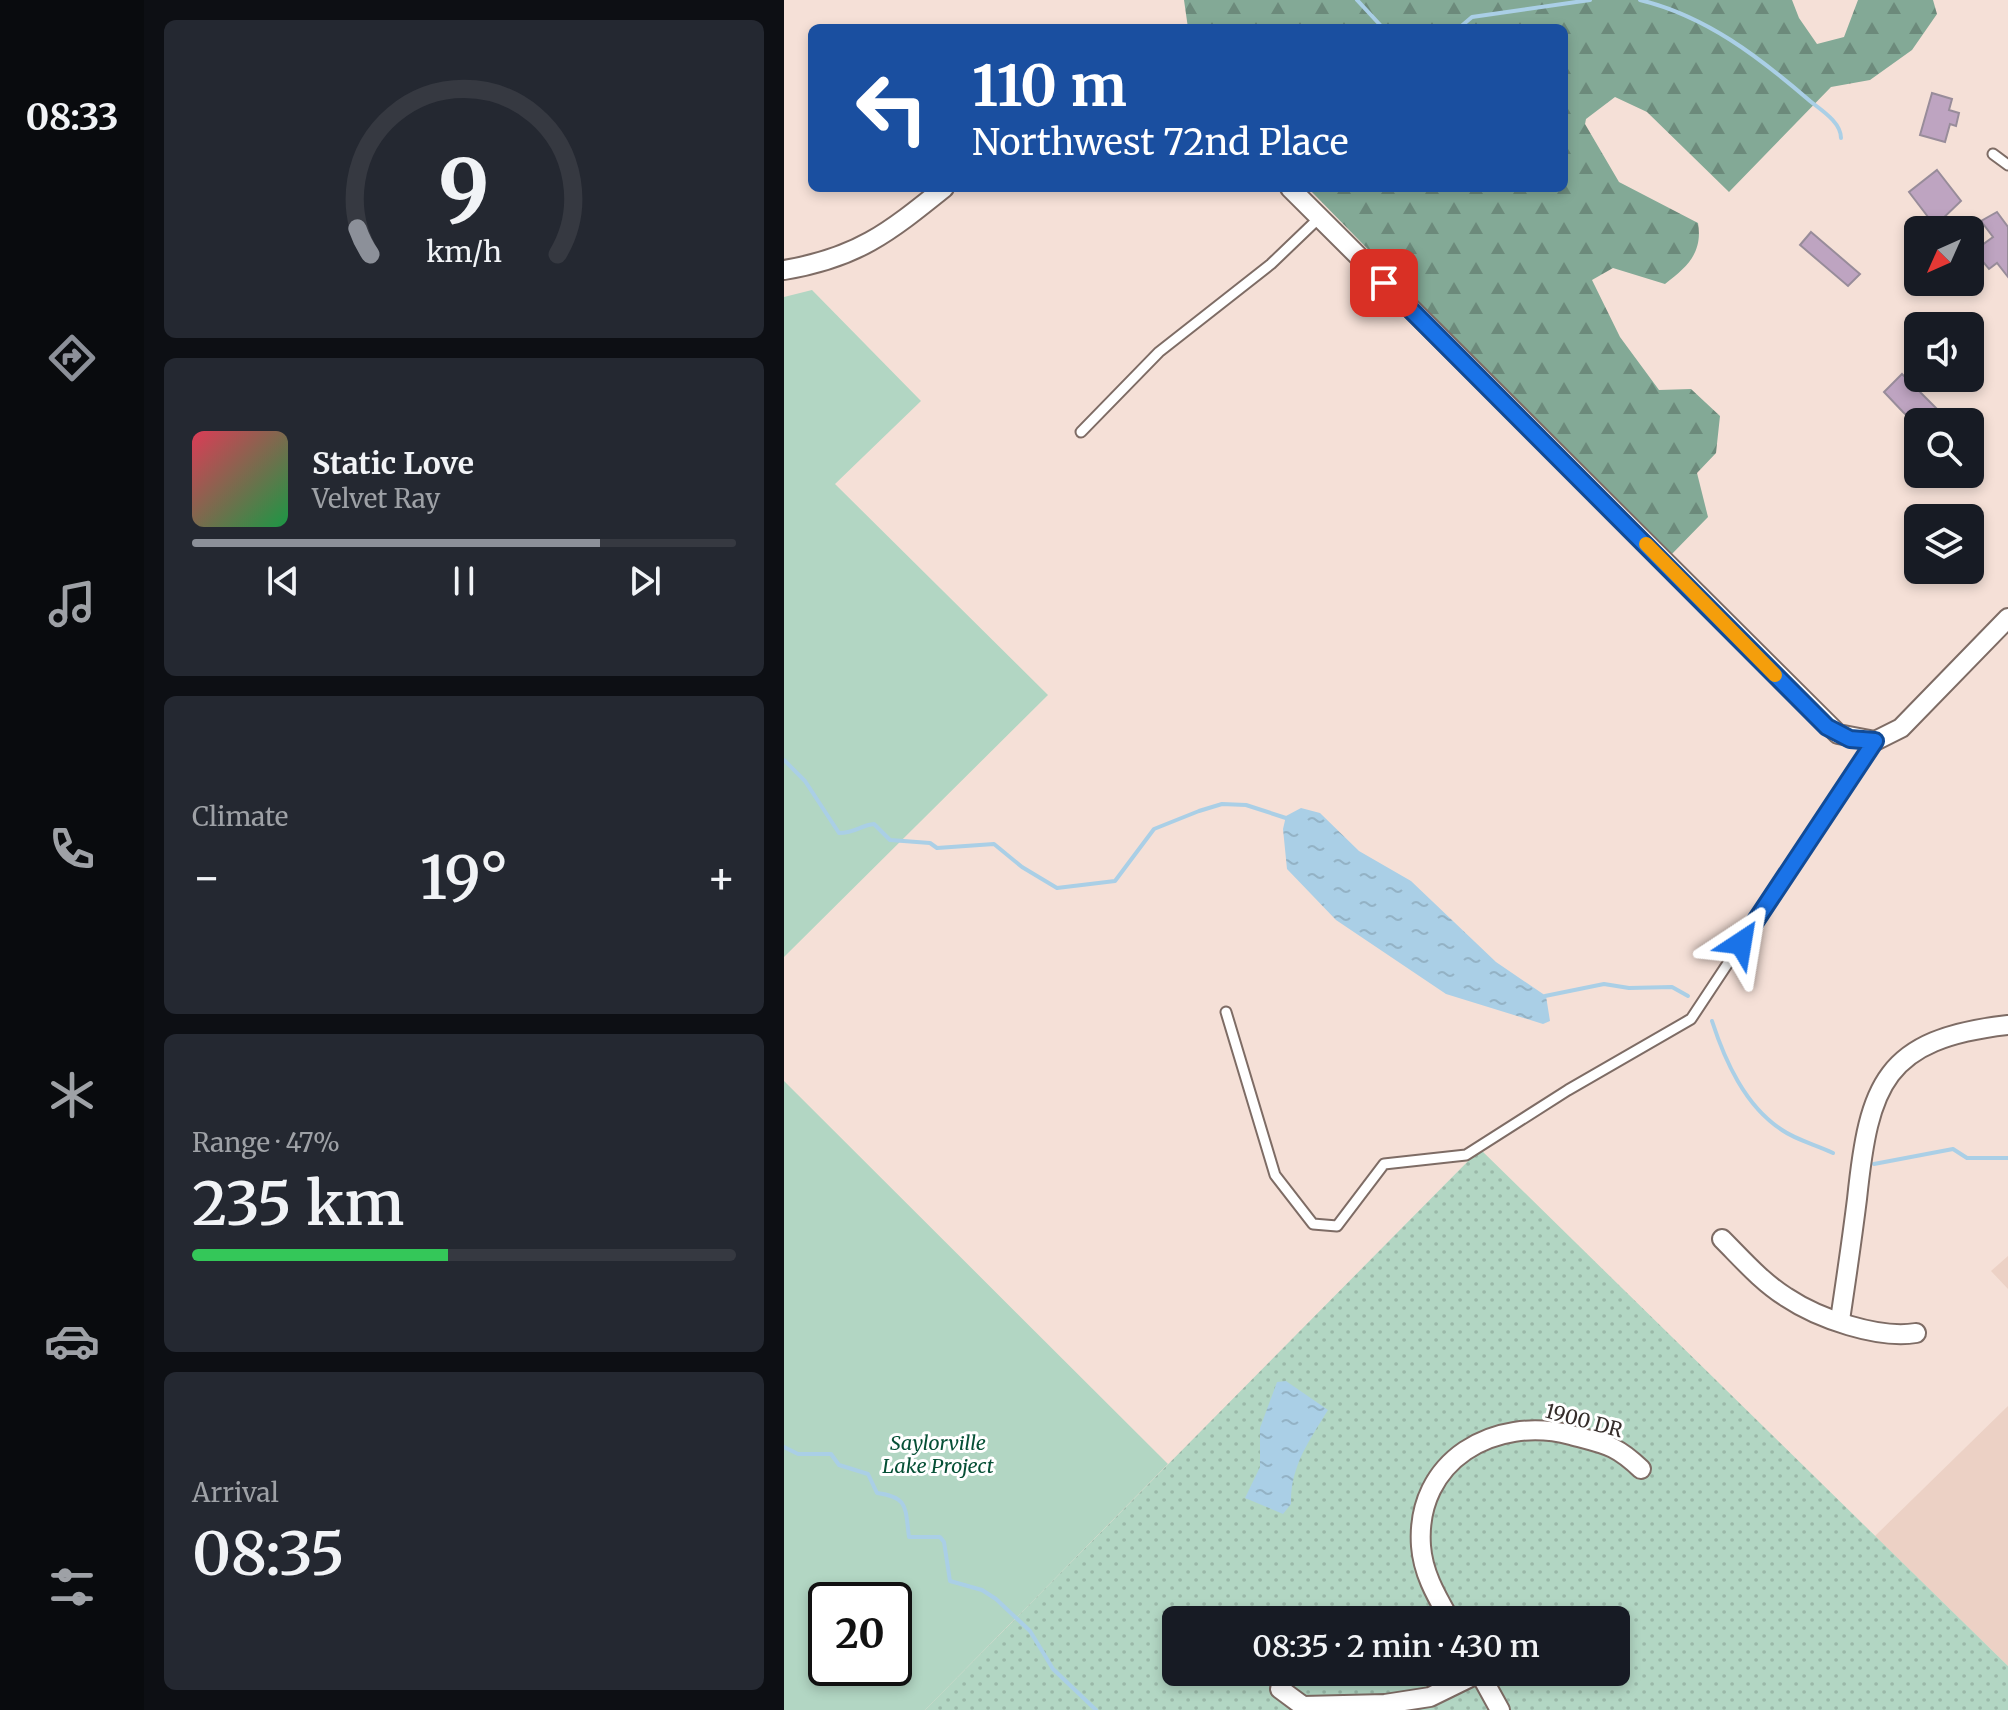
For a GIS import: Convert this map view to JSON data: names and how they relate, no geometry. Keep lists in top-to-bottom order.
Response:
{
  "streets": {
    "street": ["1900 DR"]
  },
  "parks": ["Saylorville Lake Project"],
  "north": "bottom left",
  "page": {
    "tabs": "08:33",
    "turn": ["110 m", "Northwest 72nd Place"],
    "song": ["Static Love", "Velvet Ray"],
    "tile": [
      "Climate",
      ["Range · 47%", "235 km"],
      ["Arrival", "08:35"]
    ],
    "heat": ["−", "19°", "+"],
    "limit": "20",
    "trip": "08:35 · 2 min · 430 m",
    "gauge": ["9", "km/h"]
  }
}
